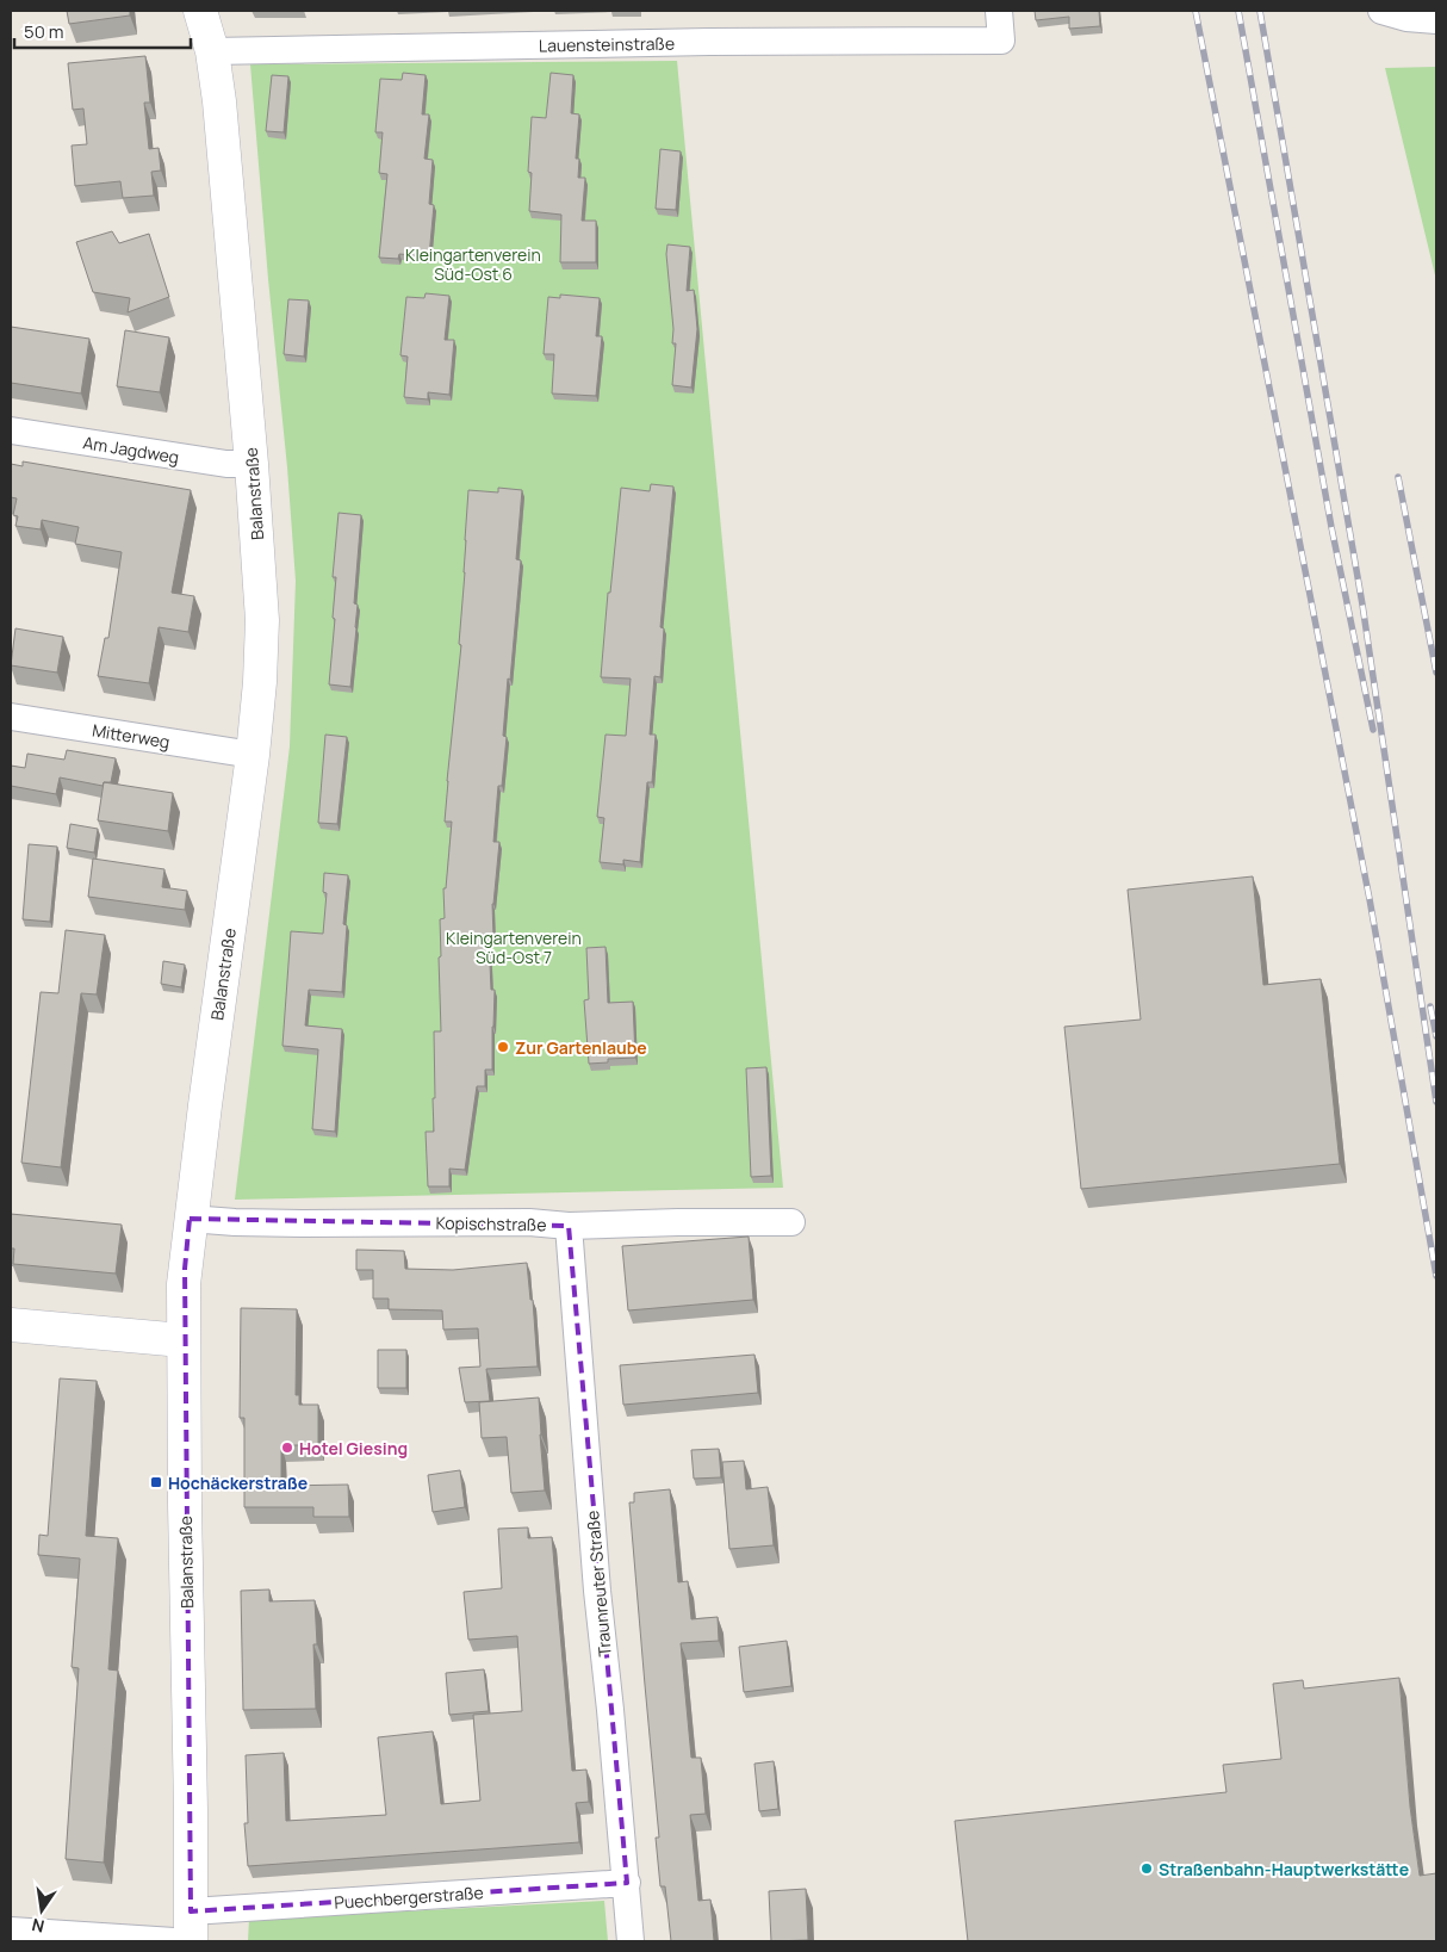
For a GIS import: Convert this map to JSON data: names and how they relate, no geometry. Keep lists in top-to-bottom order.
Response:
{
  "streets": {
    "street": [
      "Lauensteinstraße",
      "Am Jagdweg",
      "Balanstraße",
      "Mitterweg",
      "Kopischstraße",
      "Traunreuter Straße",
      "Puechbergerstraße"
    ]
  },
  "crossings": [
    ["Lauensteinstraße", "Balanstraße"],
    ["Am Jagdweg", "Balanstraße"],
    ["Balanstraße", "Mitterweg"],
    ["Balanstraße", "Kopischstraße"],
    ["Balanstraße", "Puechbergerstraße"],
    ["Kopischstraße", "Traunreuter Straße"],
    ["Traunreuter Straße", "Puechbergerstraße"]
  ],
  "parks": ["Kleingartenverein Süd-Ost 6", "Kleingartenverein Süd-Ost 7"],
  "places": {
    "other": ["Zur Gartenlaube", "Hotel Giesing", "Straßenbahn-Hauptwerkstätte"],
    "transit": ["Hochäckerstraße"]
  },
  "scale_bar": "50 m",
  "north": "bottom"
}
